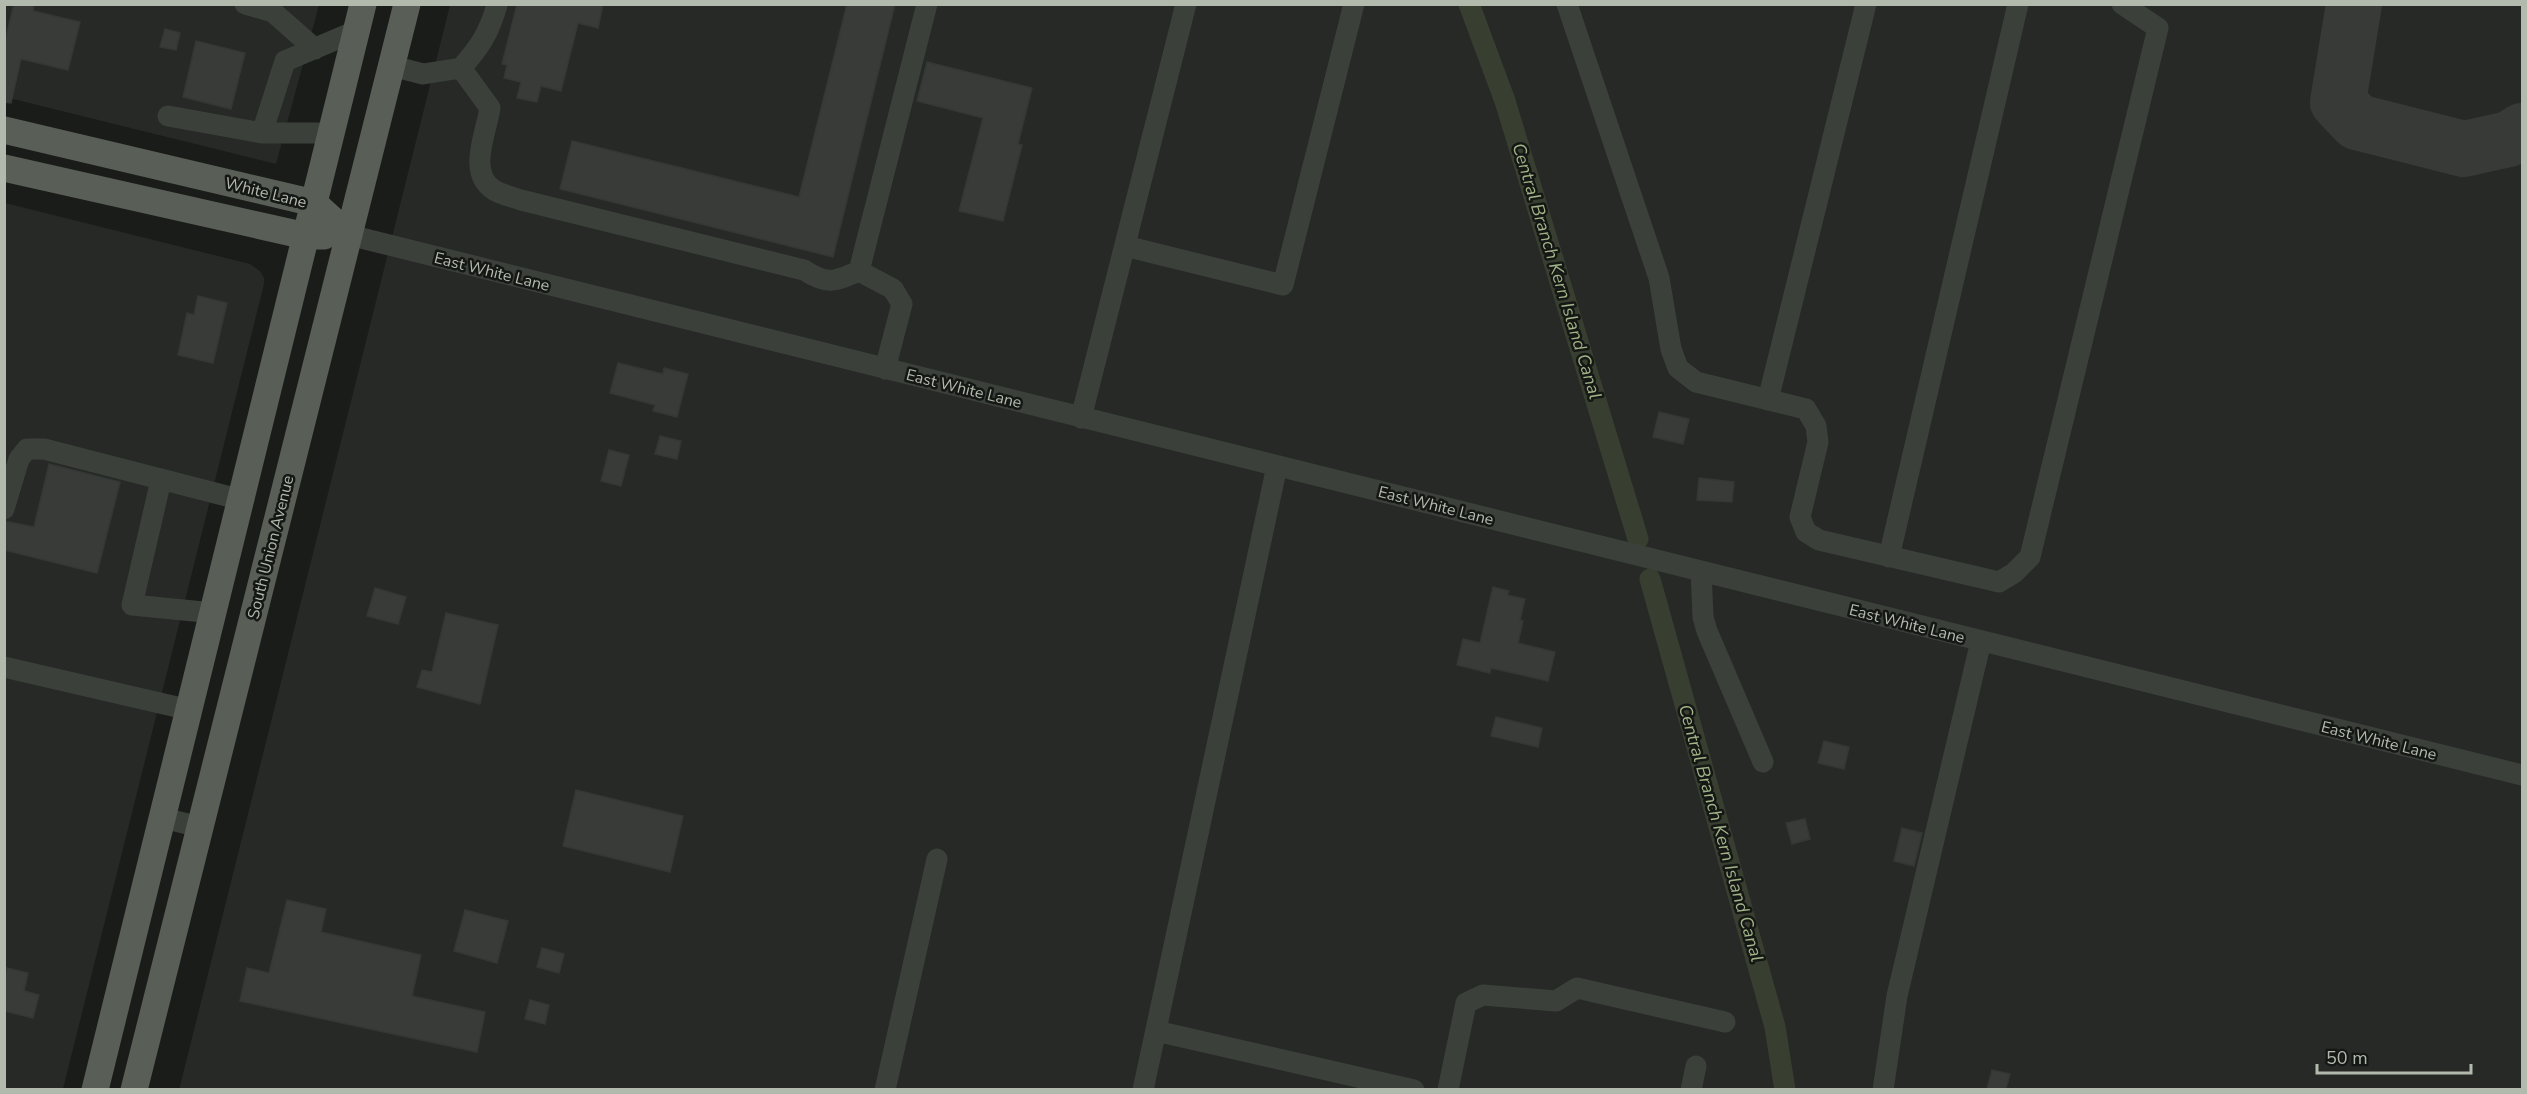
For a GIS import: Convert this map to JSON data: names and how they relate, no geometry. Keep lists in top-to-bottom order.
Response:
{
  "streets": {
    "main road": ["White Lane", "South Union Avenue"],
    "street": ["East White Lane"]
  },
  "crossings": [
    ["White Lane", "East White Lane"],
    ["White Lane", "South Union Avenue"],
    ["East White Lane", "South Union Avenue"]
  ],
  "water": ["Central Branch Kern Island Canal"],
  "scale_bar": "50 m"
}
